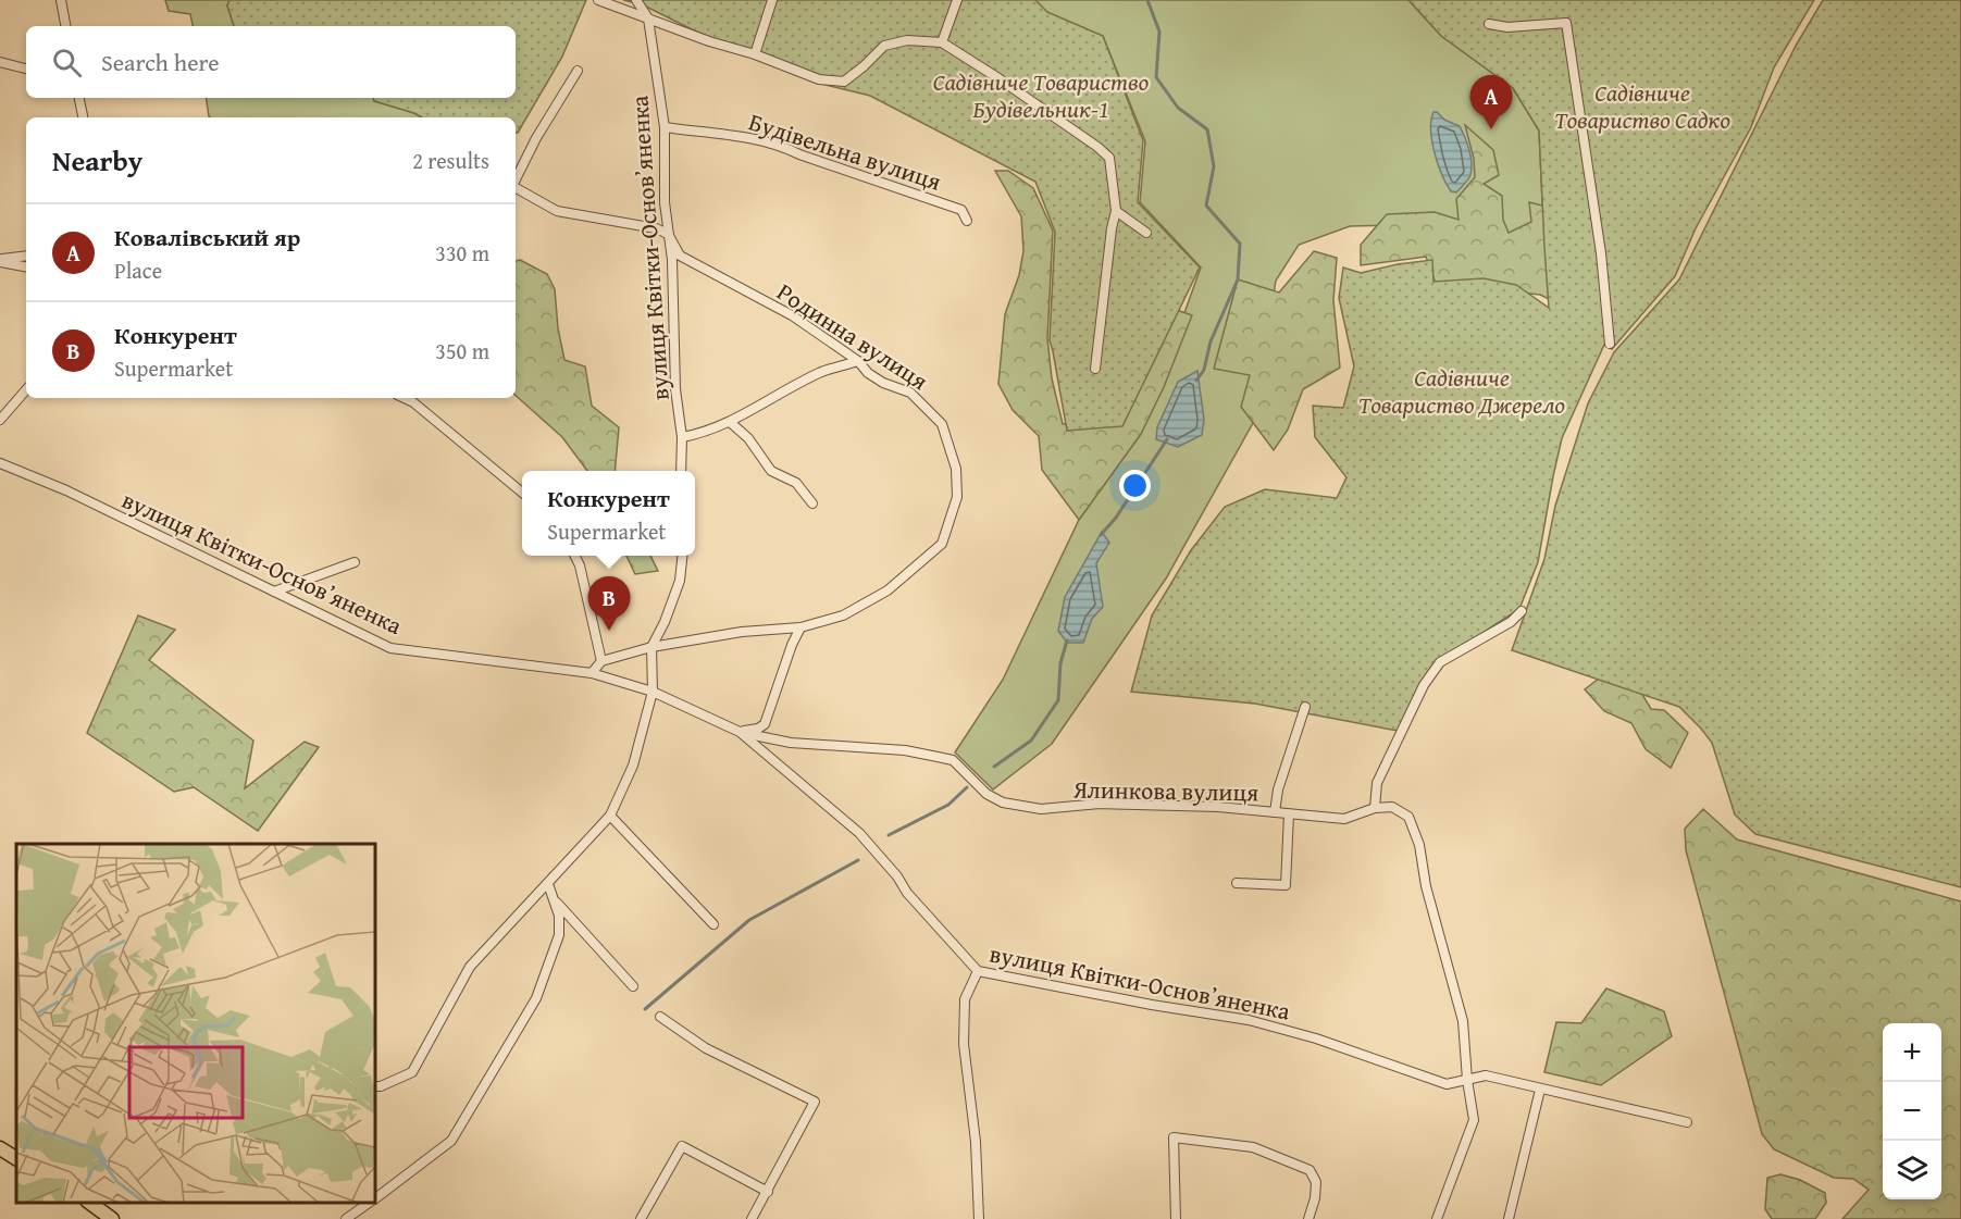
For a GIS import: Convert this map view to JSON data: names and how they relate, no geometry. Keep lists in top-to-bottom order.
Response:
{
  "streets": {
    "street": [
      "Будівельна вулиця",
      "вулиця Квітки-Основʼяненка",
      "Родинна вулиця",
      "Ялинкова вулиця"
    ]
  },
  "crossings": [
    ["Будівельна вулиця", "вулиця Квітки-Основʼяненка"],
    ["вулиця Квітки-Основʼяненка", "Родинна вулиця"],
    ["вулиця Квітки-Основʼяненка", "Ялинкова вулиця"]
  ],
  "parks": ["Садівниче Товариство Будівельник-1", "Садівниче Товариство Садко", "Садівниче Товариство Джерело"],
  "page": {
    "search": "Search here",
    "pins": ["A", "B"],
    "heading": ["Nearby", "2 results"],
    "list": [
      {
        "mark": "A",
        "name": "Ковалівський яр",
        "note": "Place",
        "value": "330 m"
      },
      {
        "mark": "B",
        "name": "Конкурент",
        "note": "Supermarket",
        "value": "350 m"
      }
    ],
    "popup": ["Конкурент", "Supermarket"],
    "map_buttons": ["+", "−"]
  }
}
